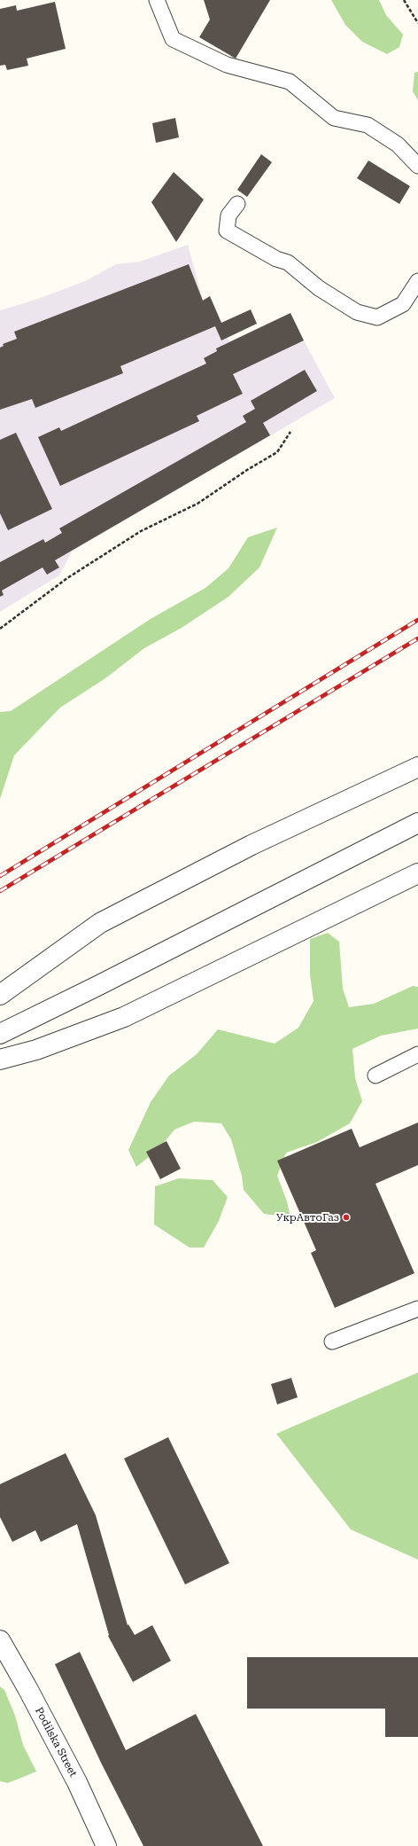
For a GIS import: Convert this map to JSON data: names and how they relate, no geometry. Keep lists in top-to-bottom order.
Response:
{
  "streets": {
    "street": ["Podilska Street"]
  },
  "places": ["УкрАвтоГаз"]
}
